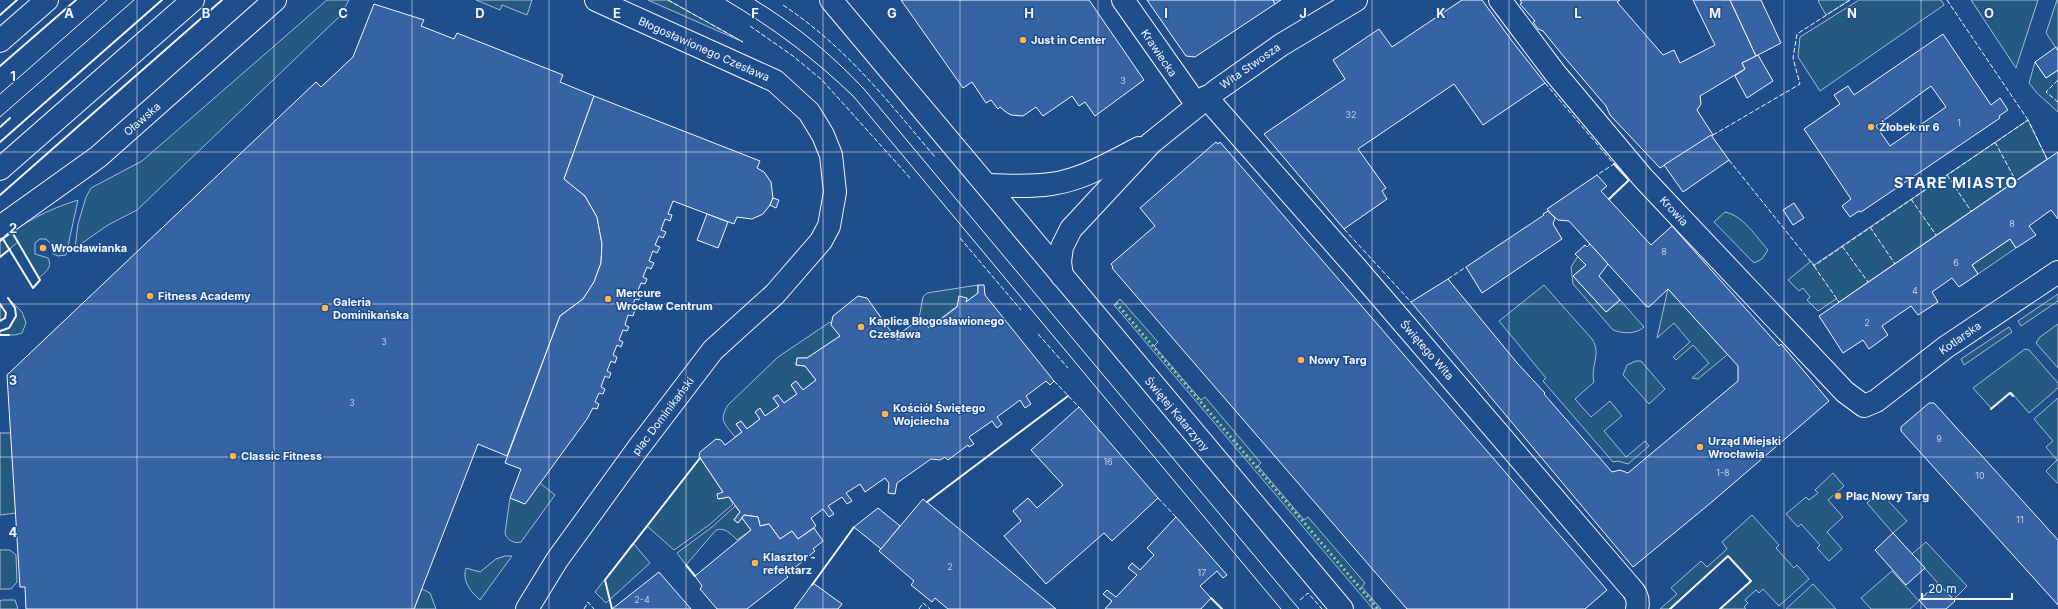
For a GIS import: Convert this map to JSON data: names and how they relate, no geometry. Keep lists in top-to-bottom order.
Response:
{
  "streets": {
    "street": [
      "Błogosławionego Czesława",
      "Krawiecka",
      "Wita Stwosza",
      "Oławska",
      "Krowia",
      "Kotlarska",
      "Świętego Wita",
      "Świętej Katarzyny",
      "plac Dominikański"
    ]
  },
  "crossings": [
    ["Błogosławionego Czesława", "plac Dominikański"],
    ["Krawiecka", "Wita Stwosza"],
    ["Krawiecka", "Świętego Wita"],
    ["Wita Stwosza", "Świętego Wita"],
    ["Wita Stwosza", "Świętej Katarzyny"],
    ["Krowia", "Kotlarska"]
  ],
  "districts": ["STARE MIASTO"],
  "places": [
    "Just in Center",
    "Żłobek nr 6",
    "Wrocławianka",
    "Fitness Academy",
    "Mercure Wrocław Centrum",
    "Galeria Dominikańska",
    "Kaplica Błogosławionego Czesława",
    "Nowy Targ",
    "Kościół Świętego Wojciecha",
    "Urząd Miejski Wrocławia",
    "Classic Fitness",
    "Plac Nowy Targ",
    "Klasztor - refektarz"
  ],
  "house_numbers": [
    "3",
    "32",
    "1",
    "8",
    "8",
    "6",
    "4",
    "2",
    "3",
    "3",
    "9",
    "16",
    "1-8",
    "10",
    "11",
    "2",
    "17",
    "2-4"
  ],
  "scale_bar": "20 m",
  "grid": {
    "columns": [
      "A",
      "B",
      "C",
      "D",
      "E",
      "F",
      "G",
      "H",
      "I",
      "J",
      "K",
      "L",
      "M",
      "N",
      "O"
    ],
    "rows": [
      "1",
      "2",
      "3",
      "4"
    ]
  }
}
